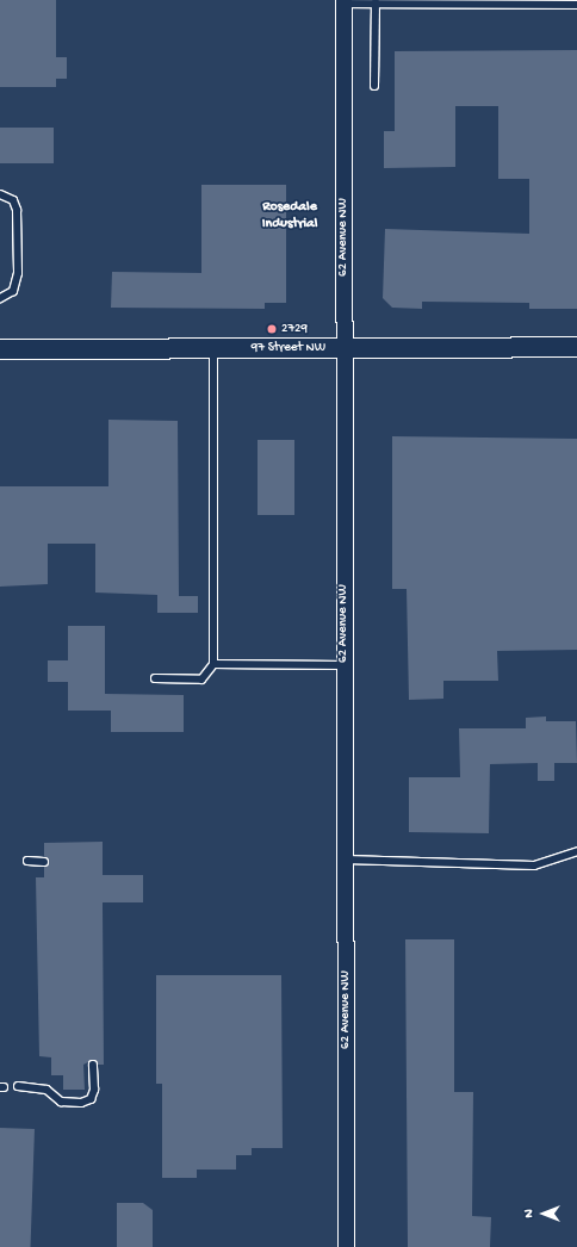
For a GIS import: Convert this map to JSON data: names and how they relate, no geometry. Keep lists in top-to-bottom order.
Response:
{
  "streets": {
    "street": ["62 Avenue NW", "97 Street NW"]
  },
  "crossings": [
    ["62 Avenue NW", "97 Street NW"]
  ],
  "districts": ["Rosedale Industrial"],
  "places": ["2729"],
  "north": "left"
}
